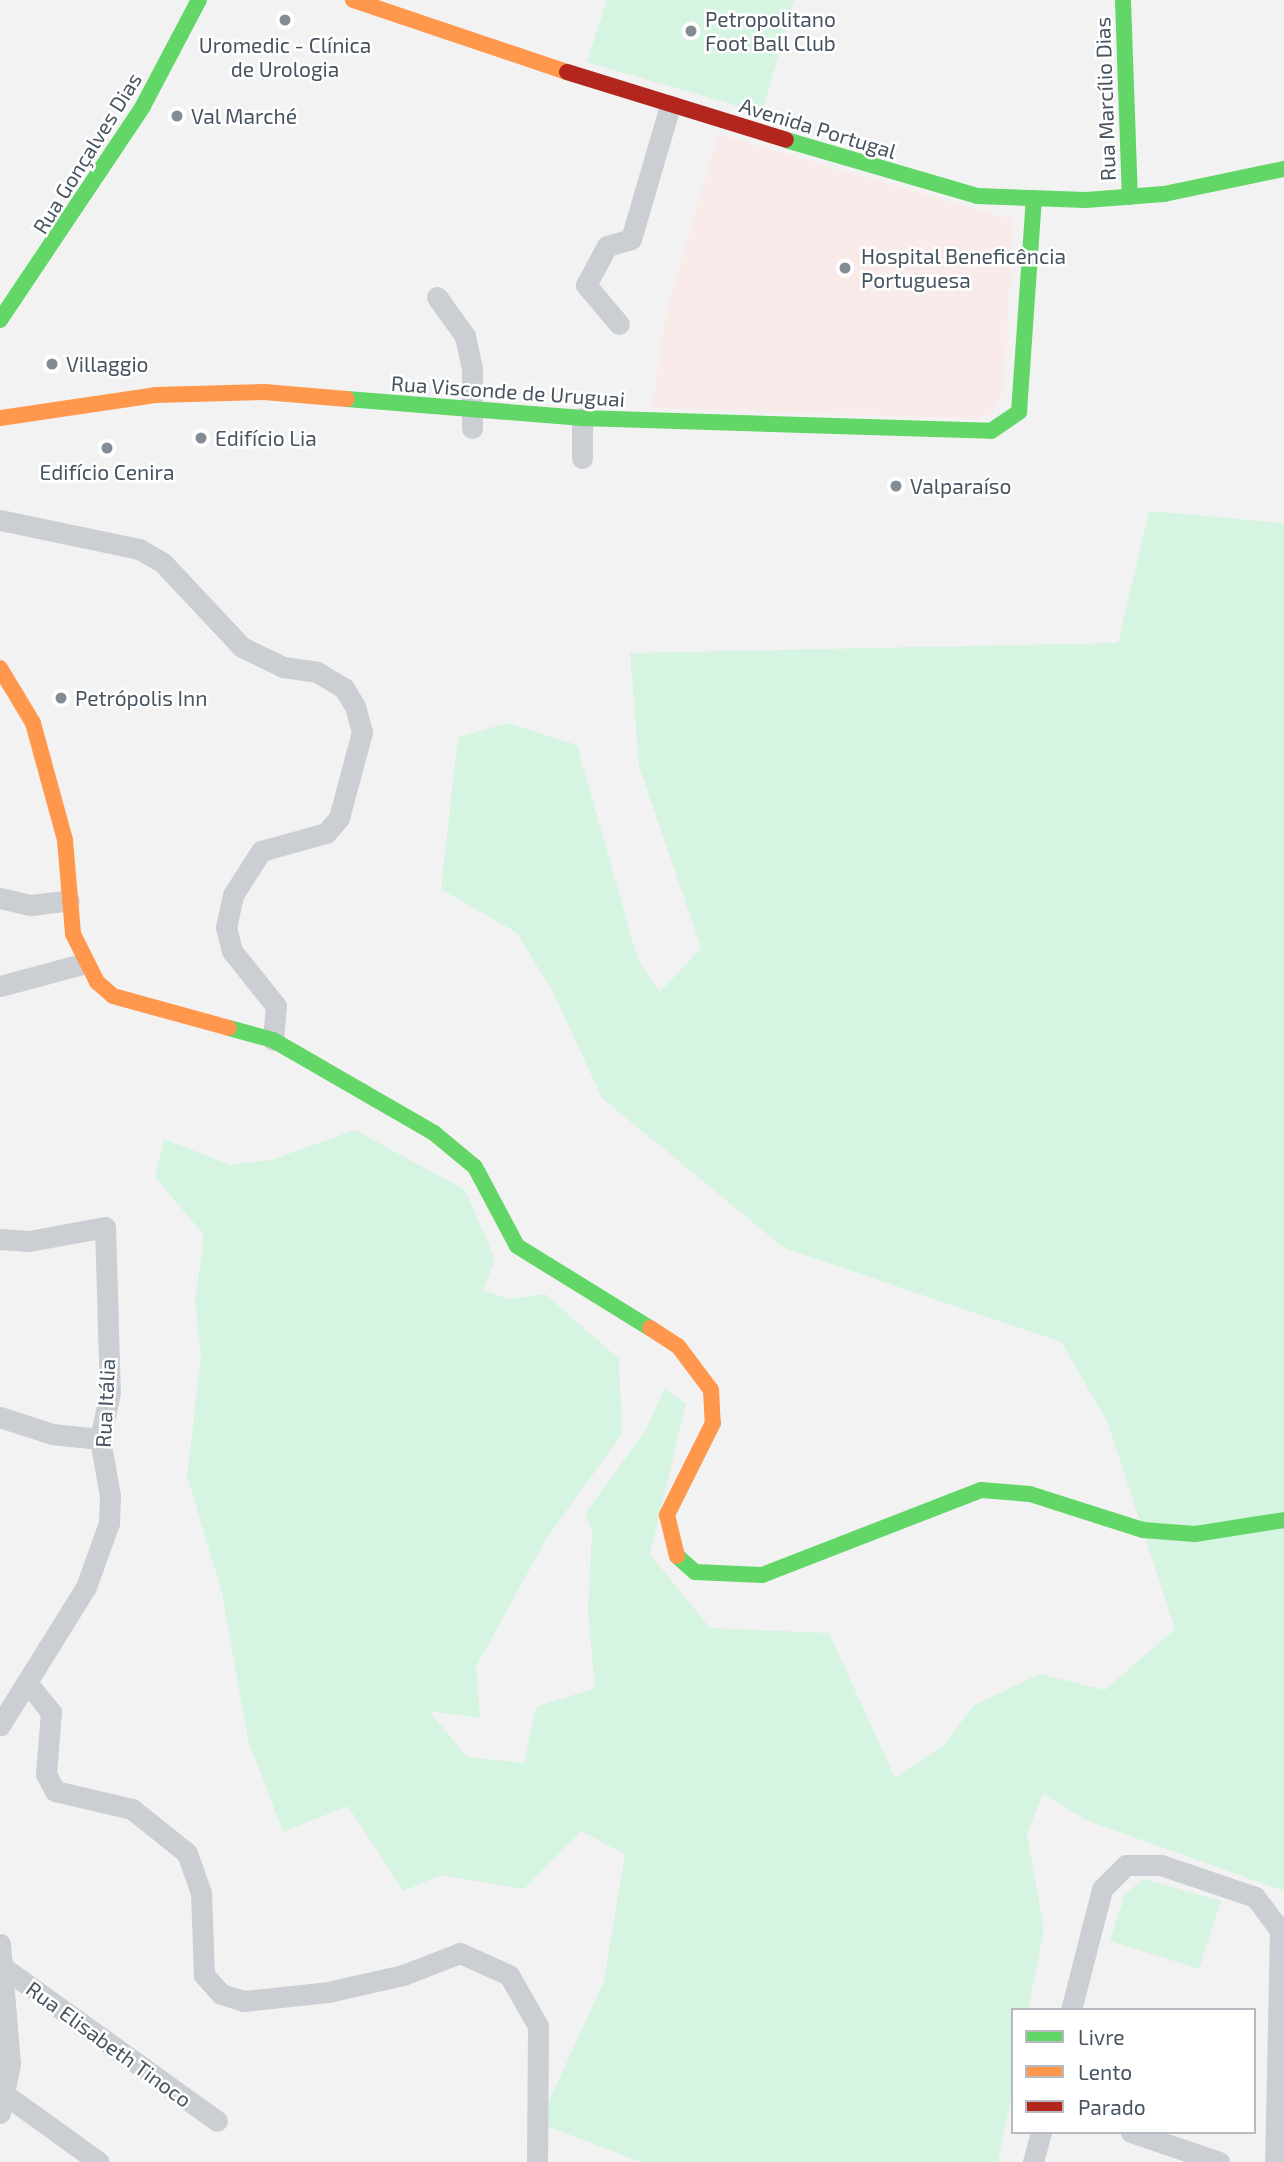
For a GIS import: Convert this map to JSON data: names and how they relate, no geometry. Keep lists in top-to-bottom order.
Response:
{
  "streets": {
    "street": [
      "Rua Marcílio Dias",
      "Avenida Portugal",
      "Rua Gonçalves Dias",
      "Rua Visconde de Uruguai",
      "Rua Itália",
      "Rua Elisabeth Tinoco"
    ]
  },
  "crossings": [
    ["Rua Marcílio Dias", "Avenida Portugal"],
    ["Avenida Portugal", "Rua Visconde de Uruguai"]
  ],
  "places": [
    "Uromedic - Clínica de Urologia",
    "Petropolitano Foot Ball Club",
    "Val Marché",
    "Hospital Beneficência Portuguesa",
    "Villaggio",
    "Edifício Lia",
    "Edifício Cenira",
    "Valparaíso",
    "Petrópolis Inn"
  ],
  "legend": ["Livre", "Lento", "Parado"]
}
